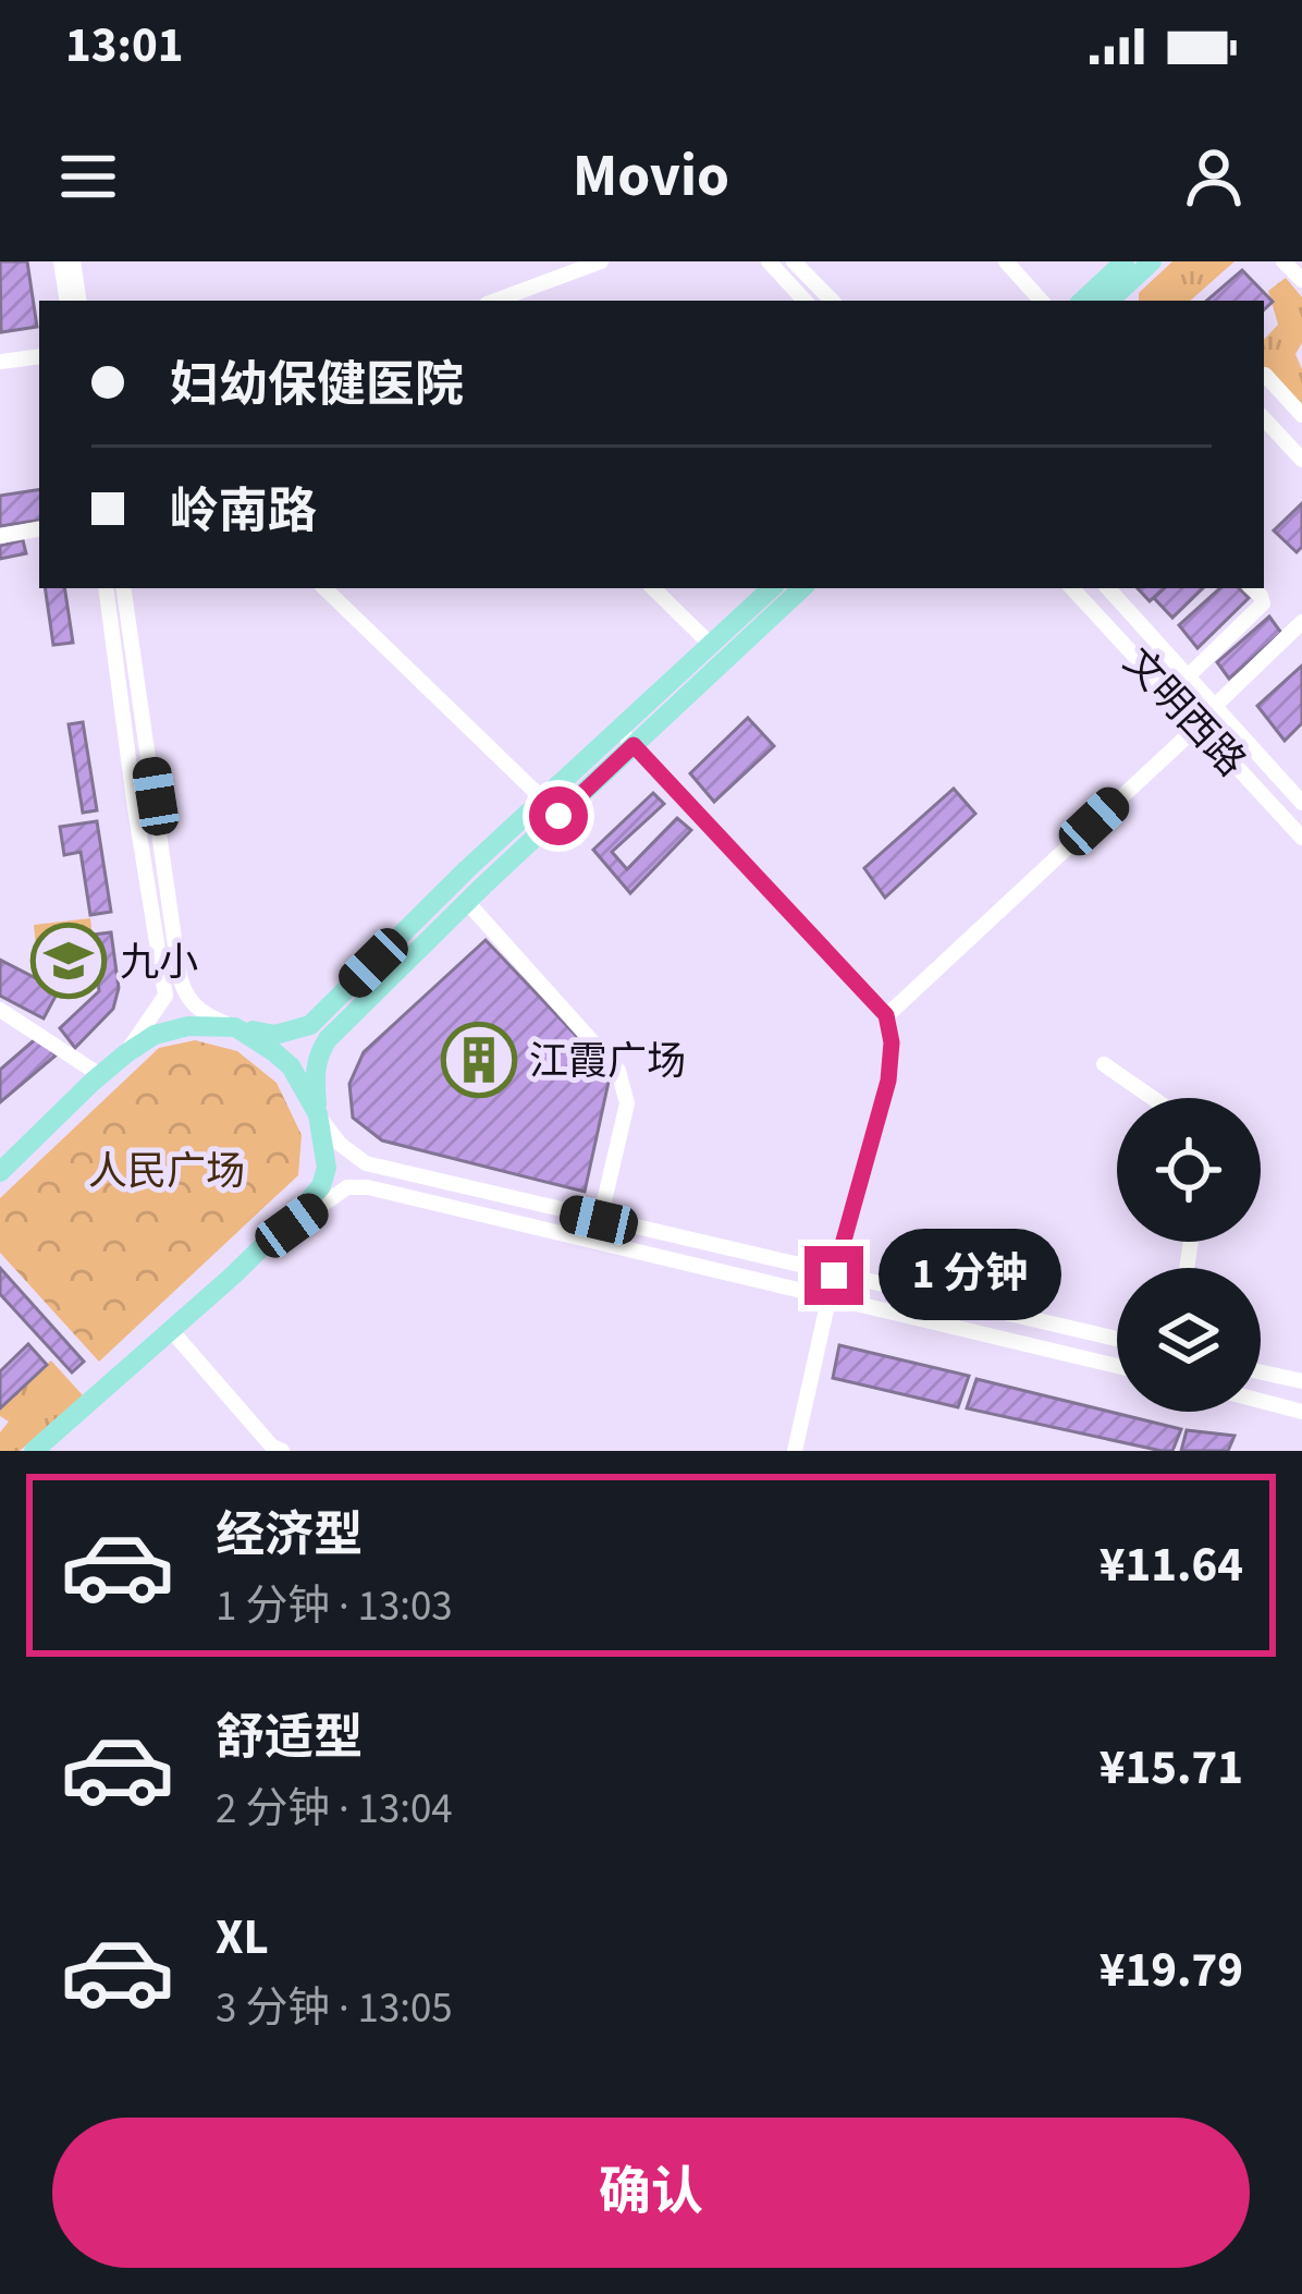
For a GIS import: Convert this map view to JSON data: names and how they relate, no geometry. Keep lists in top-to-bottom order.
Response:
{
  "streets": {
    "street": ["文明西路"]
  },
  "parks": ["人民广场"],
  "places": {
    "school or university": ["九小"],
    "building": ["江霞广场"]
  },
  "page": {
    "status": "13:01",
    "header": "Movio",
    "banner": ["妇幼保健医院", "岭南路"],
    "bubble": "1 分钟",
    "list": [
      {
        "name": "经济型",
        "note": "1 分钟 · 13:03",
        "value": "¥11.64"
      },
      {
        "name": "舒适型",
        "note": "2 分钟 · 13:04",
        "value": "¥15.71"
      },
      {
        "name": "XL",
        "note": "3 分钟 · 13:05",
        "value": "¥19.79"
      }
    ],
    "buttons": "确认"
  }
}
